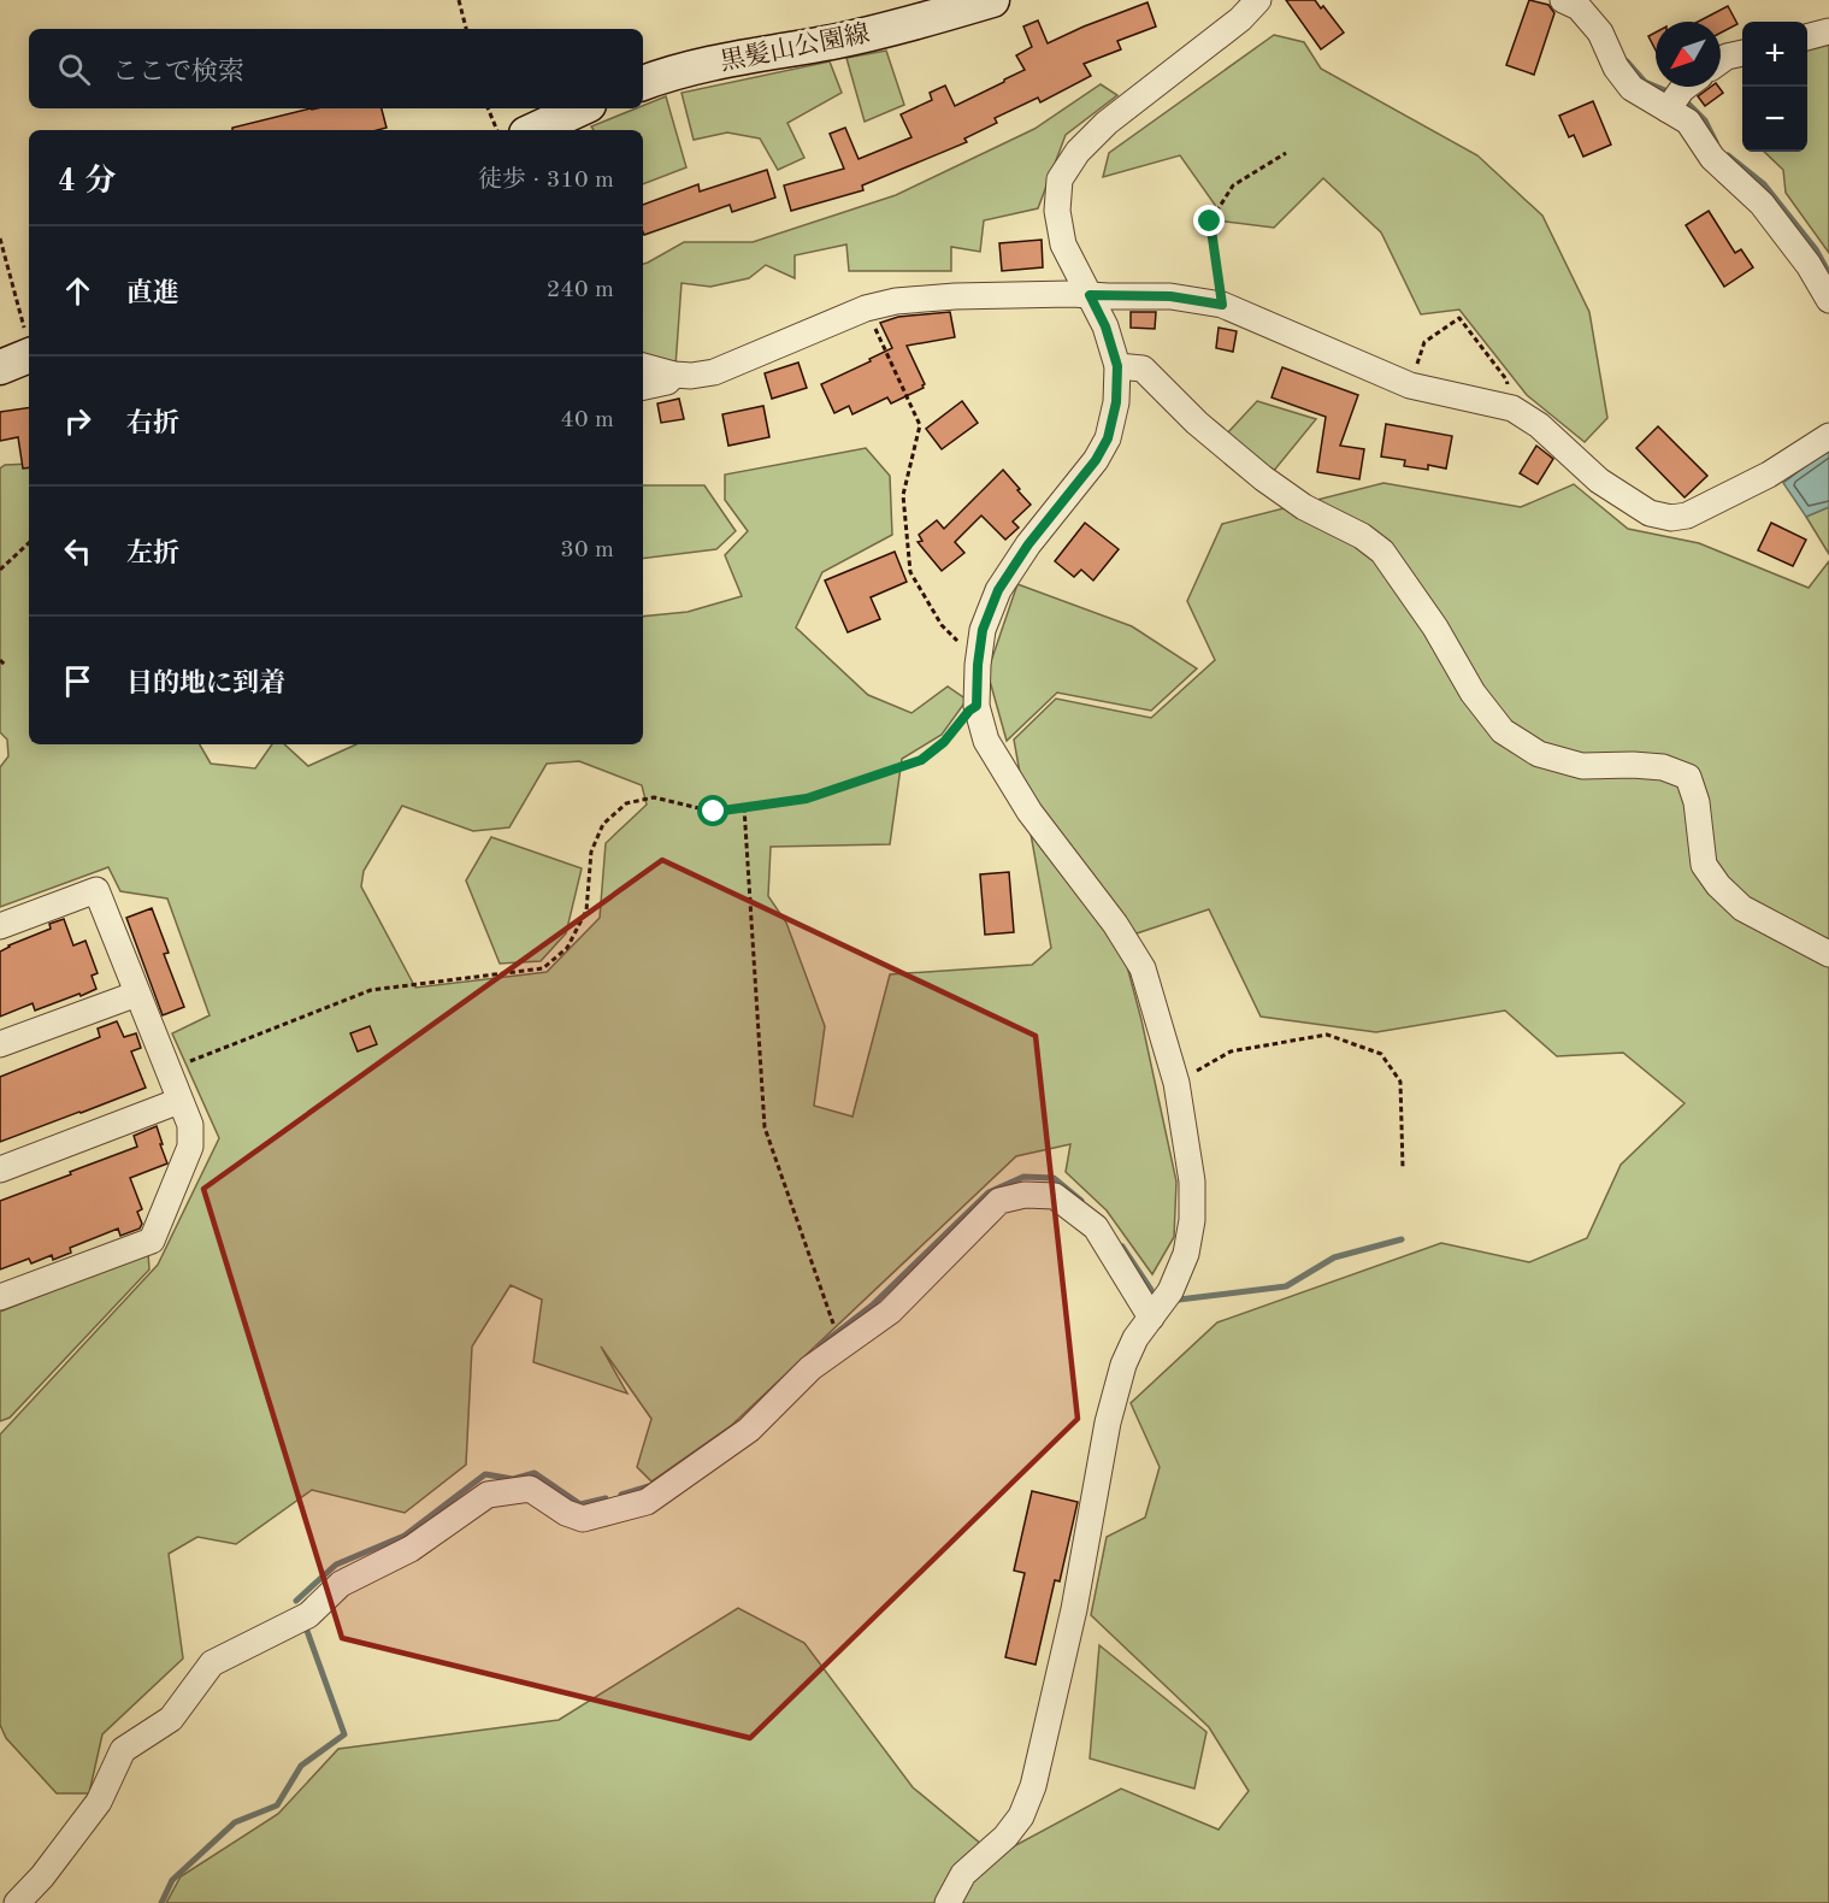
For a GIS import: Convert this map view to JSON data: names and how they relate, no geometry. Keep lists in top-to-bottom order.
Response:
{
  "streets": {
    "main road": ["黒髪山公園線"]
  },
  "north": "bottom left",
  "page": {
    "map_buttons": ["+", "−"],
    "search": "ここで検索",
    "heading": ["4 分", "徒歩 · 310 m"],
    "list": [
      ["直進", "240 m"],
      ["右折", "40 m"],
      ["左折", "30 m"],
      "目的地に到着"
    ]
  }
}
